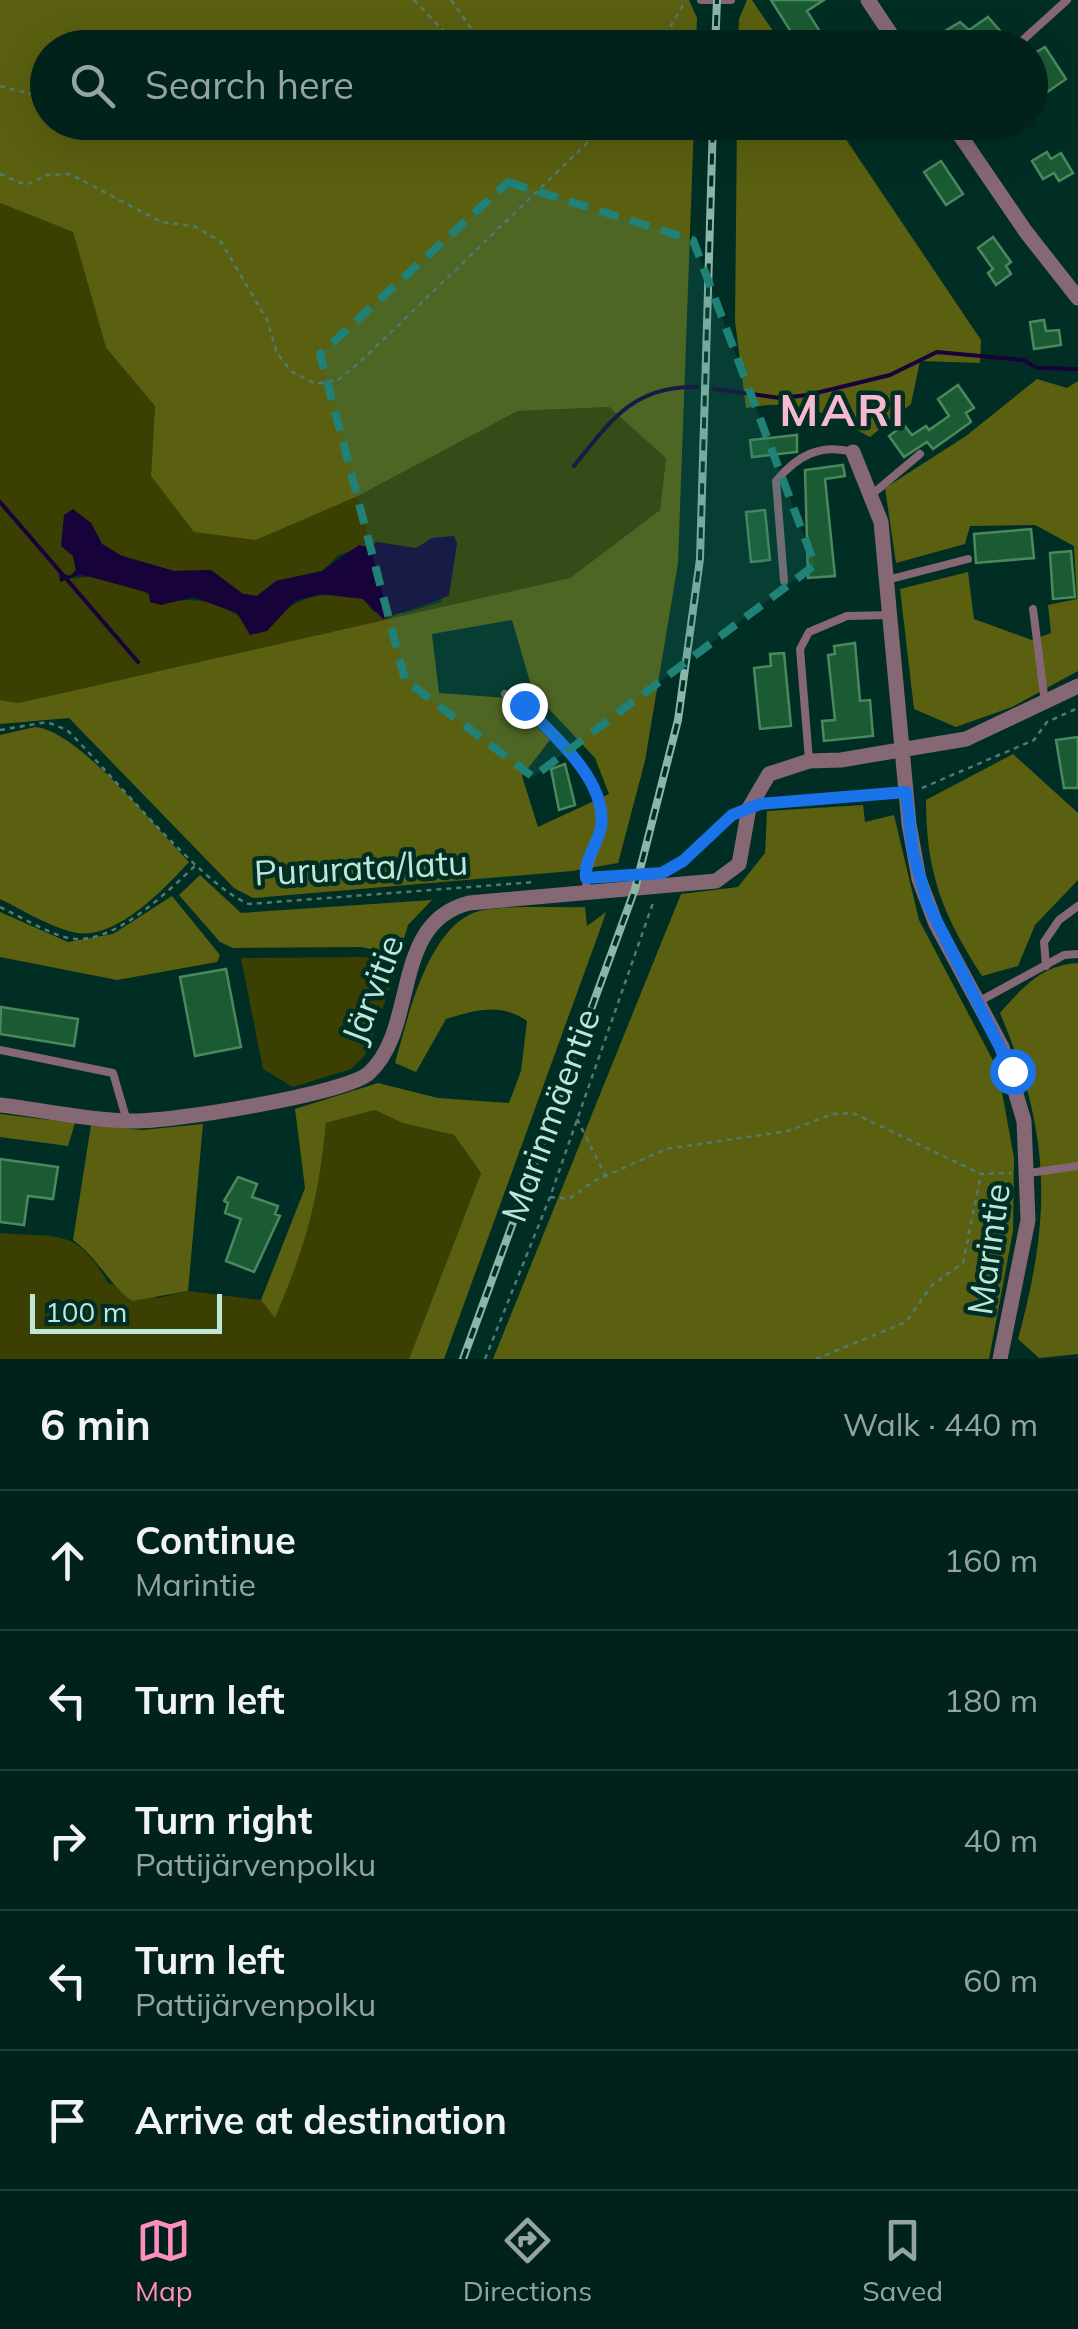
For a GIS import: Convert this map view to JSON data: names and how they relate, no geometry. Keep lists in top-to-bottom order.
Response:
{
  "streets": {
    "street": ["Järvitie", "Marintie"],
    "path": ["Pururata/latu", "Marinmäentie"]
  },
  "crossings": [
    ["Järvitie", "Marinmäentie"]
  ],
  "districts": ["MARI"],
  "scale_bar": "100 m",
  "page": {
    "search": "Search here",
    "scale": "100 m",
    "heading": ["6 min", "Walk · 440 m"],
    "list": [
      ["Continue", "Marintie", "160 m"],
      ["Turn left", "180 m"],
      ["Turn right", "Pattijärvenpolku", "40 m"],
      ["Turn left", "Pattijärvenpolku", "60 m"],
      "Arrive at destination"
    ],
    "nav": ["Map", "Directions", "Saved"]
  }
}
